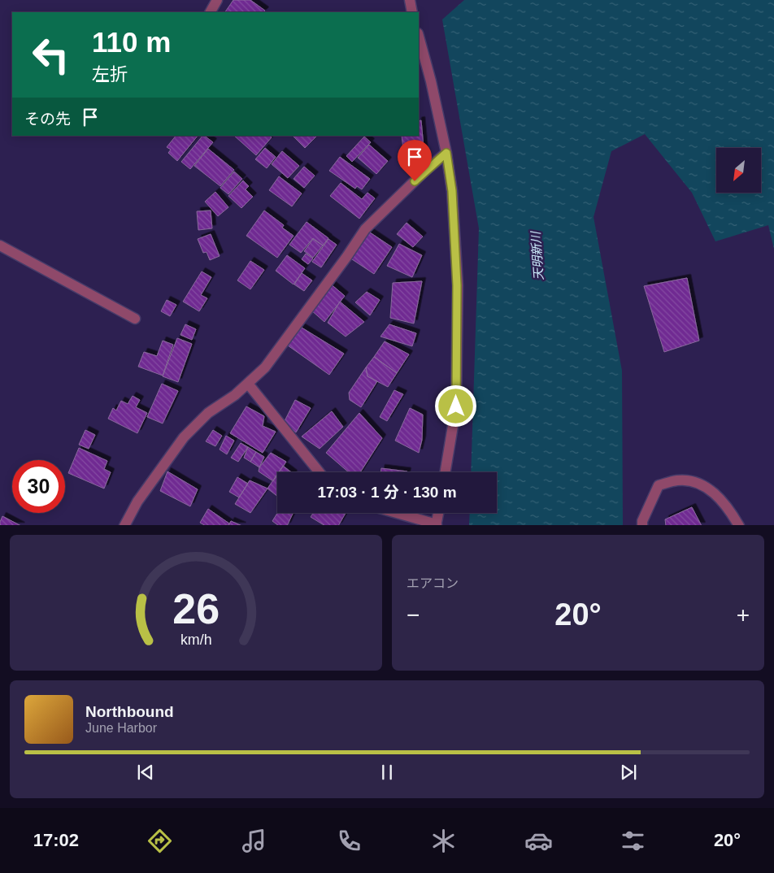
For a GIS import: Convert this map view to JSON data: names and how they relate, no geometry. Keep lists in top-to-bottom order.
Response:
{
  "water": ["天明新川"],
  "north": "bottom left",
  "page": {
    "turn": ["110 m", "左折"],
    "then": "その先",
    "limit": "30",
    "trip": "17:03 · 1 分 · 130 m",
    "tile": "エアコン",
    "heat": ["−", "20°", "+"],
    "song": ["Northbound", "June Harbor"],
    "tabs": ["17:02", "20°"],
    "gauge": ["26", "km/h"]
  }
}
